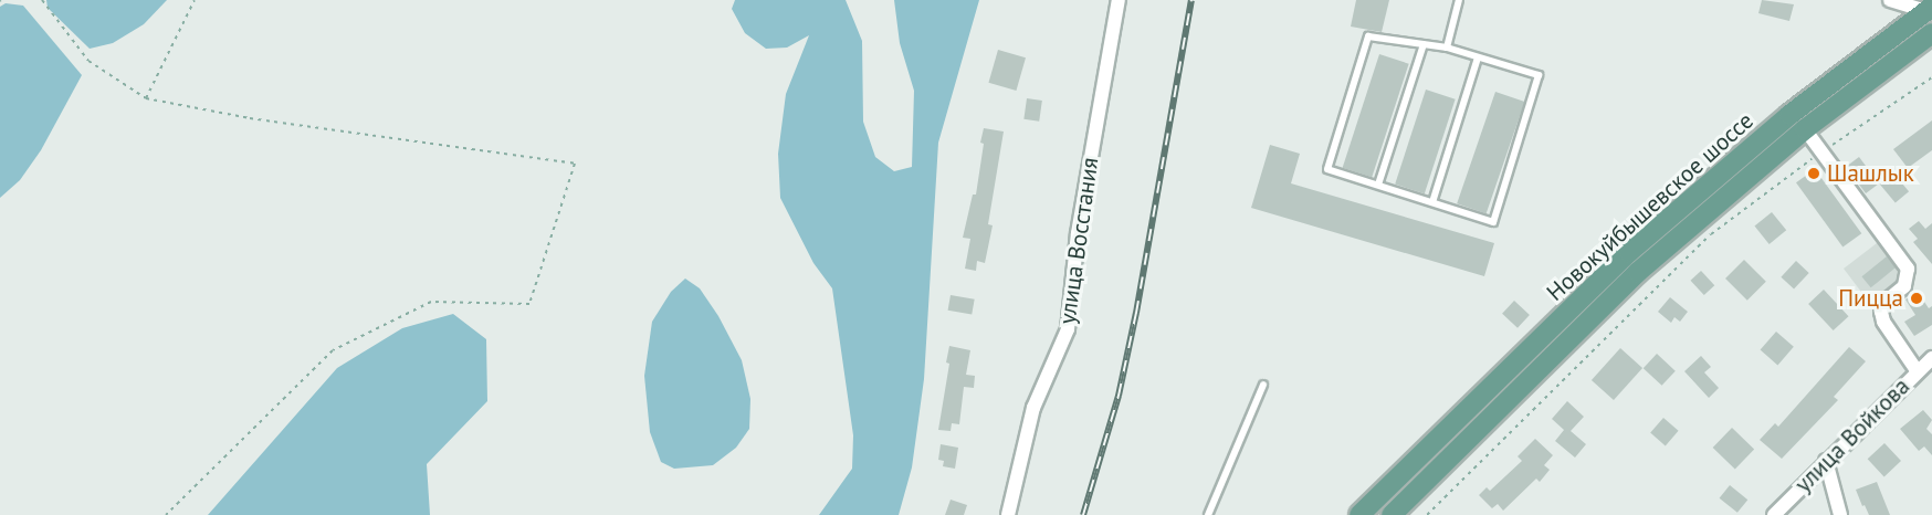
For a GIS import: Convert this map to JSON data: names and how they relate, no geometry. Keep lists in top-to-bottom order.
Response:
{
  "streets": {
    "main road": ["Новокуйбышевское шоссе"],
    "street": ["улица Восстания", "улица Войкова"]
  },
  "places": ["Шашлык", "Пицца"]
}
